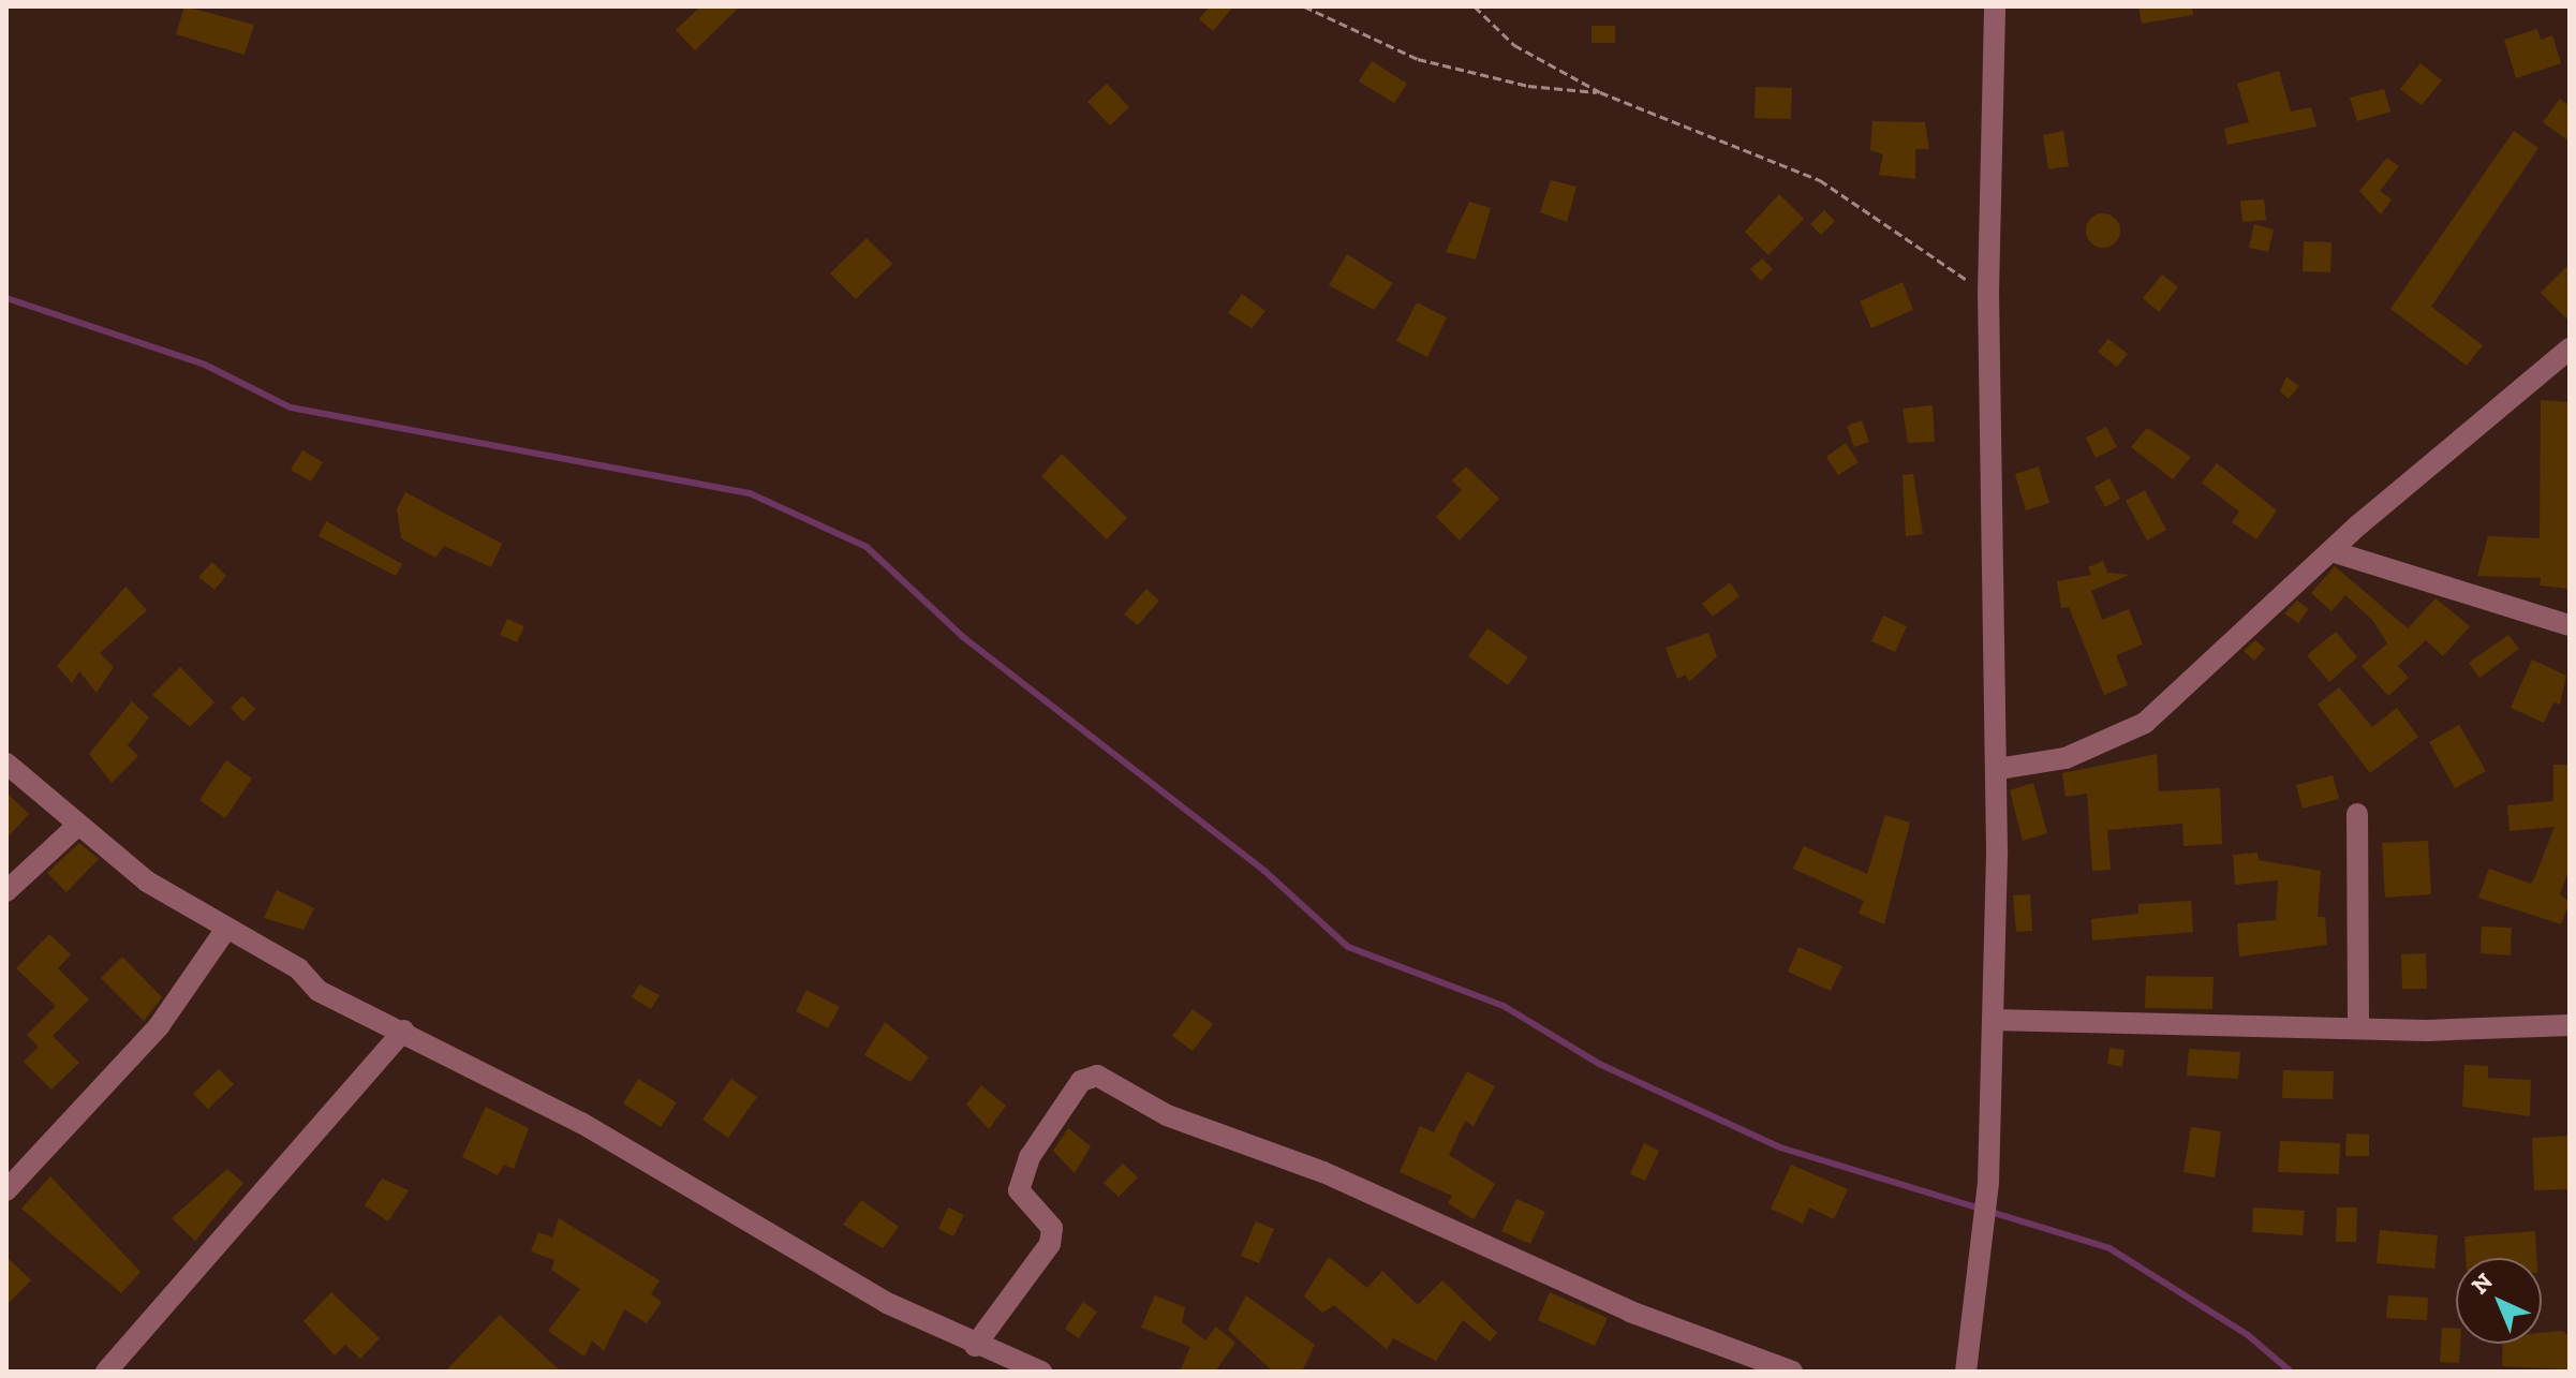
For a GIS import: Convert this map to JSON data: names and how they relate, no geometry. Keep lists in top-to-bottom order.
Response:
{
  "north": "top left"
}
